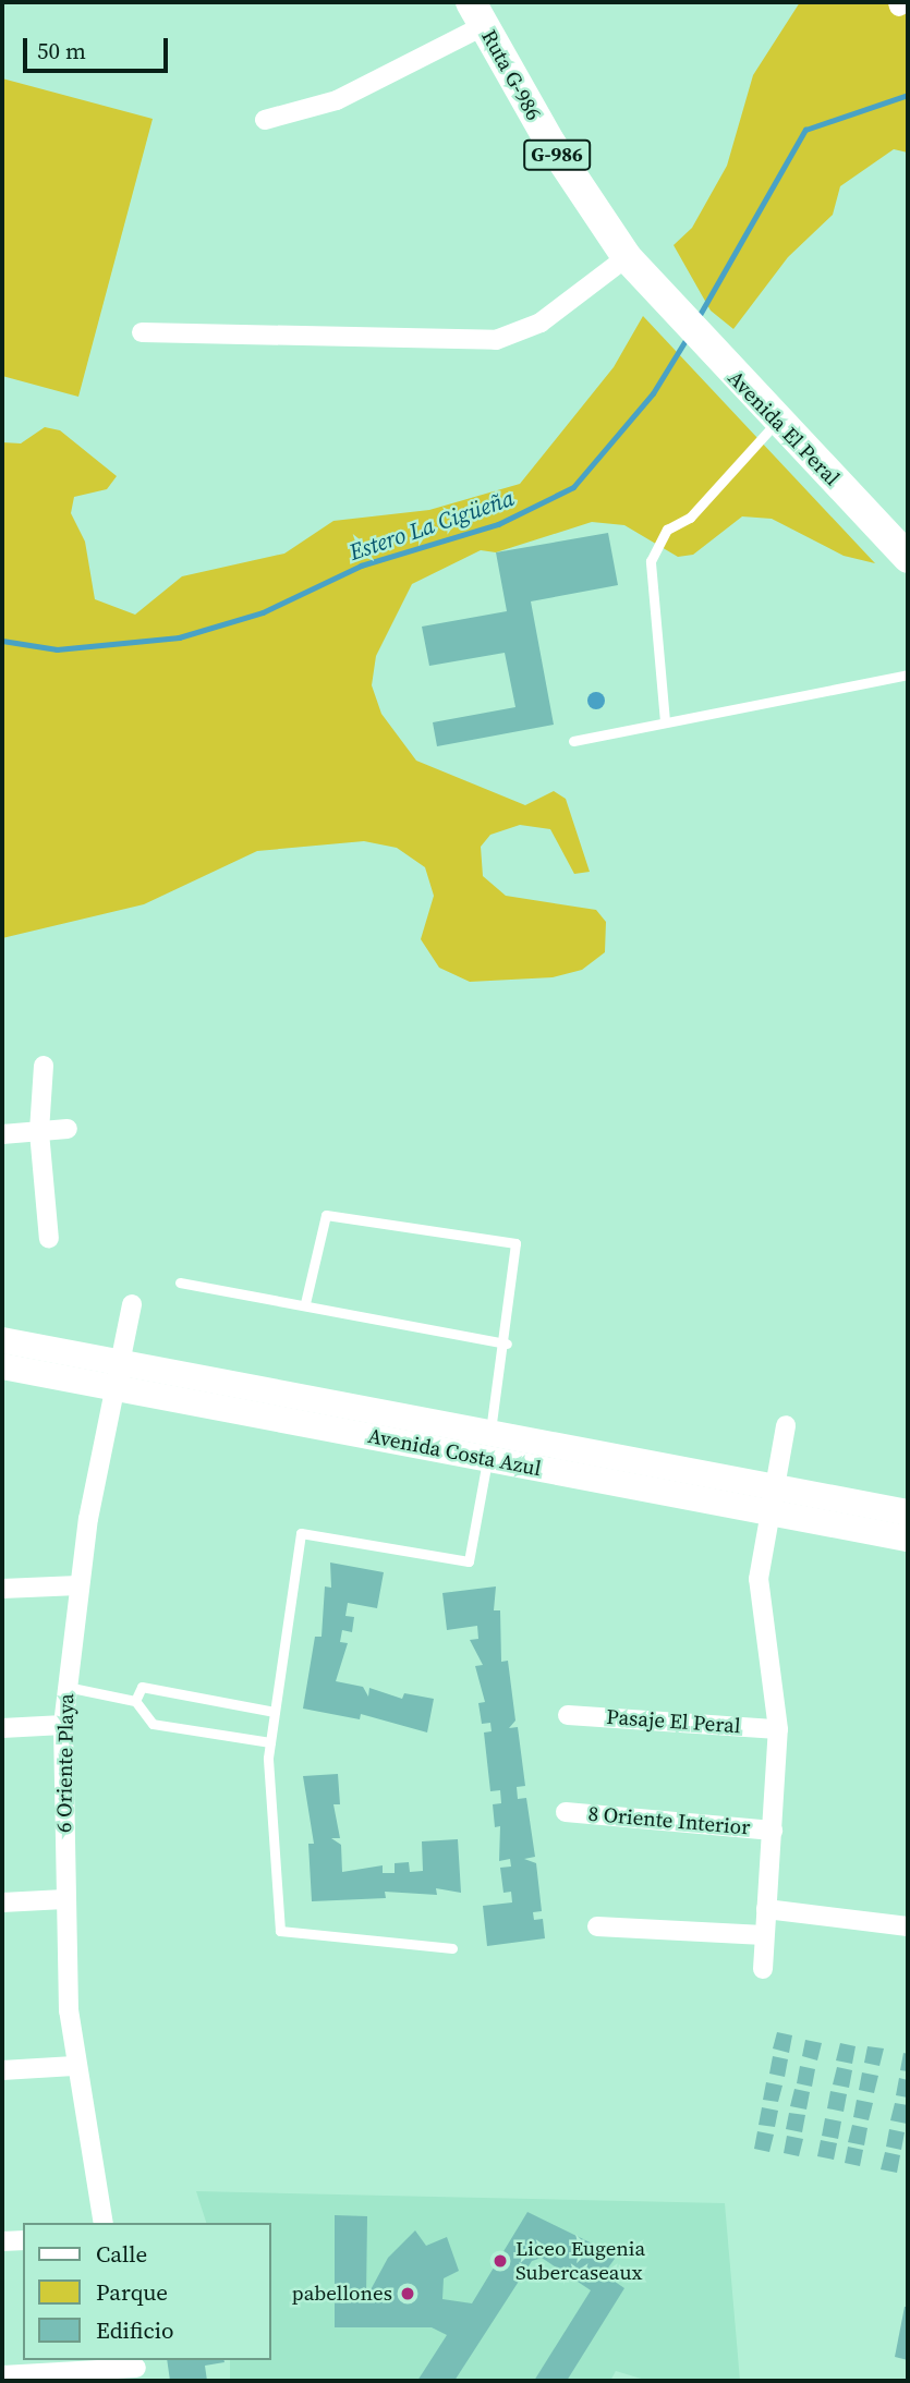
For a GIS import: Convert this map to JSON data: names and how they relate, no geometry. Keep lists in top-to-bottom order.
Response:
{
  "streets": {
    "main road": ["Ruta G-986", "G-986", "Avenida El Peral"],
    "street": [
      "Avenida Costa Azul",
      "Pasaje El Peral",
      "6 Oriente Playa",
      "8 Oriente Interior"
    ]
  },
  "crossings": [
    ["Ruta G-986", "Avenida El Peral"],
    ["Avenida Costa Azul", "6 Oriente Playa"]
  ],
  "water": ["Estero La Cigüeña"],
  "places": ["Liceo Eugenia Subercaseaux", "pabellones"],
  "legend": ["Calle", "Parque", "Edificio"],
  "scale_bar": "50 m"
}
